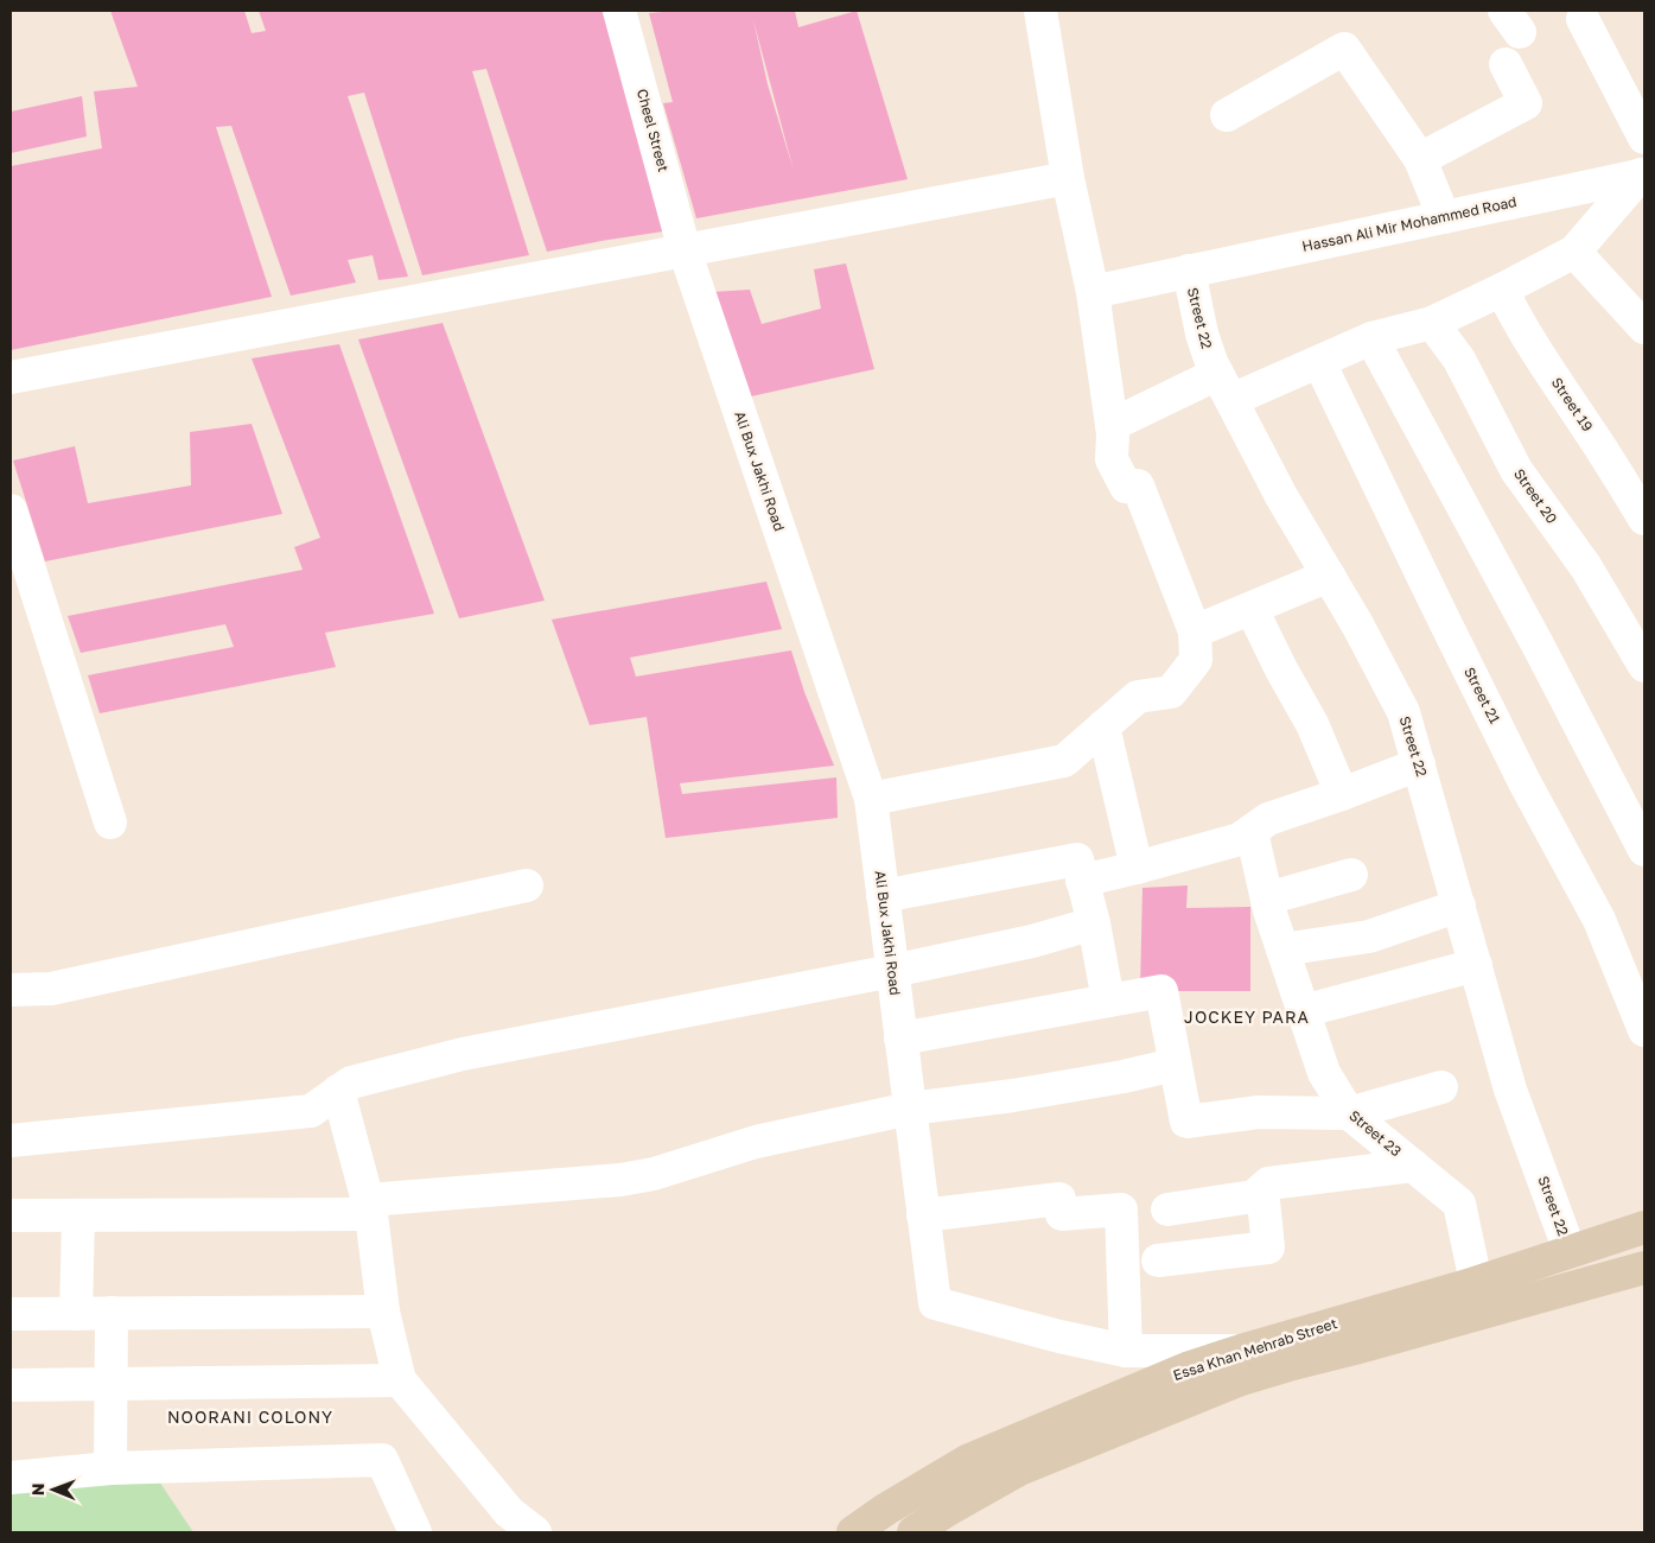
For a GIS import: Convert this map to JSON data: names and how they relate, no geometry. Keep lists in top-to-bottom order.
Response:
{
  "streets": {
    "main road": ["Essa Khan Mehrab Street"],
    "street": [
      "Cheel Street",
      "Hassan Ali Mir Mohammed Road",
      "Street 22",
      "Street 19",
      "Ali Bux Jakhi Road",
      "Street 20",
      "Street 21",
      "Street 23"
    ]
  },
  "crossings": [
    ["Cheel Street", "Ali Bux Jakhi Road"],
    ["Hassan Ali Mir Mohammed Road", "Street 22"],
    ["Street 22", "Essa Khan Mehrab Street"],
    ["Ali Bux Jakhi Road", "Essa Khan Mehrab Street"],
    ["Street 23", "Essa Khan Mehrab Street"]
  ],
  "districts": ["JOCKEY PARA", "NOORANI COLONY"],
  "north": "left"
}
